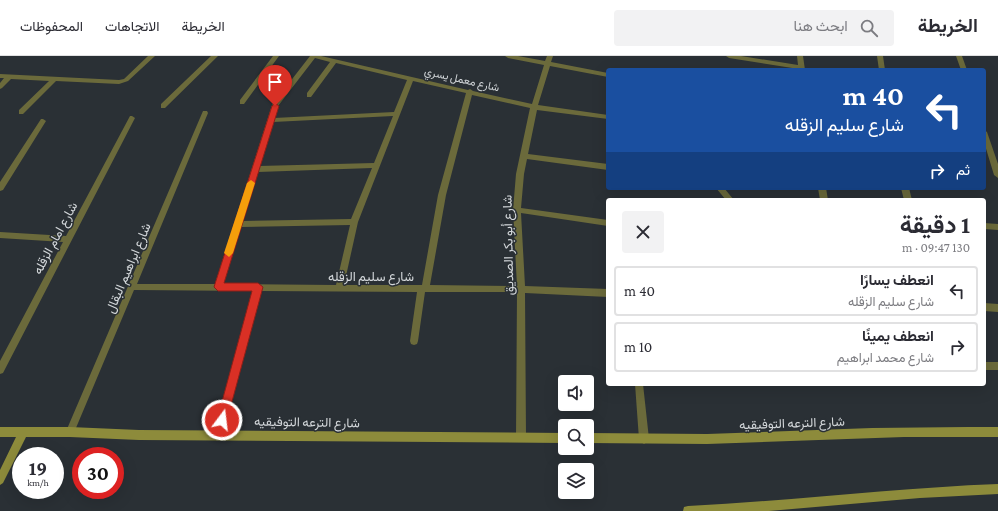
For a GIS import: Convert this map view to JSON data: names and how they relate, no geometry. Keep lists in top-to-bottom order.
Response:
{
  "streets": {
    "main road": ["شارع الترعه التوفيقيه"],
    "street": [
      "شارع معمل يسري",
      "شارع امام الزقله",
      "شارع أبو بكر الصديق",
      "شارع ابراهيم البقال",
      "شارع سليم الزقله"
    ]
  },
  "crossings": [
    ["شارع معمل يسري", "شارع أبو بكر الصديق"],
    ["شارع أبو بكر الصديق", "شارع سليم الزقله"],
    ["شارع أبو بكر الصديق", "شارع الترعه التوفيقيه"],
    ["شارع ابراهيم البقال", "شارع سليم الزقله"],
    ["شارع ابراهيم البقال", "شارع الترعه التوفيقيه"]
  ],
  "page": {
    "header": "الخريطة",
    "search": "ابحث هنا",
    "nav": ["الخريطة", "الاتجاهات", "المحفوظات"],
    "turn": ["40 m", "شارع سليم الزقله"],
    "then": "ثم",
    "heading": ["1 دقيقة", "130 m · 09:47"],
    "list": [
      {
        "name": "انعطف يسارًا",
        "note": "شارع سليم الزقله",
        "value": "40 m"
      },
      {
        "name": "انعطف يمينًا",
        "note": "شارع محمد ابراهيم",
        "value": "10 m"
      }
    ],
    "speed": "19 km/h",
    "limit": "30"
  }
}
